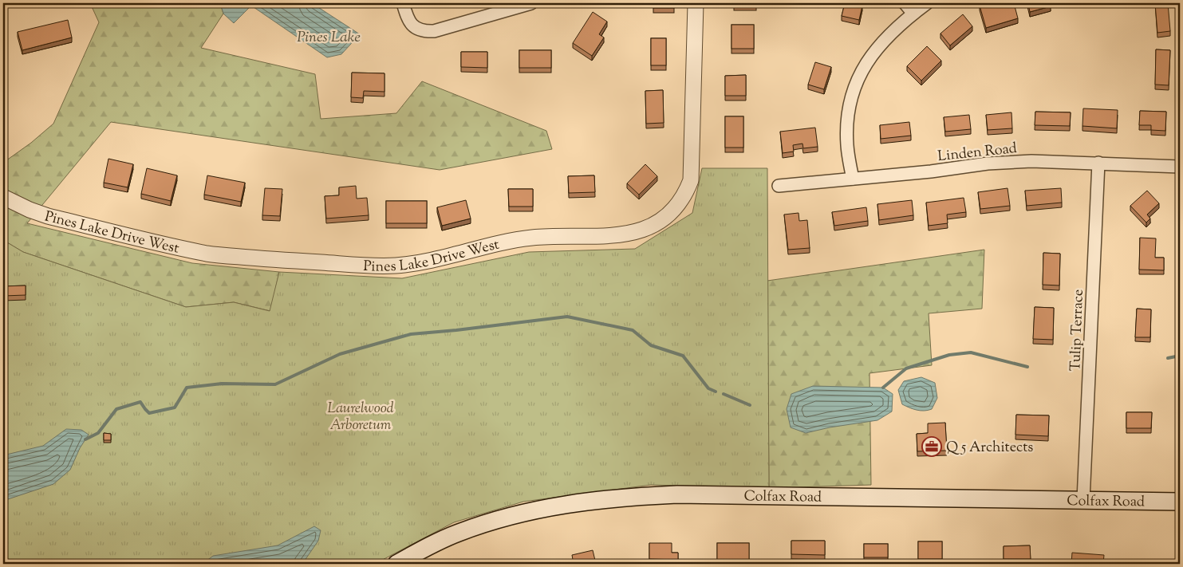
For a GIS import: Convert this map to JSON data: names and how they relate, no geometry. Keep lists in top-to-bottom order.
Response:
{
  "streets": {
    "main road": ["Colfax Road"],
    "street": ["Linden Road", "Pines Lake Drive West", "Tulip Terrace"]
  },
  "crossings": [
    ["Linden Road", "Tulip Terrace"],
    ["Tulip Terrace", "Colfax Road"]
  ],
  "water": ["Pines Lake"],
  "parks": ["Laurelwood Arboretum"],
  "places": {
    "office": ["Q 5 Architects"]
  }
}
